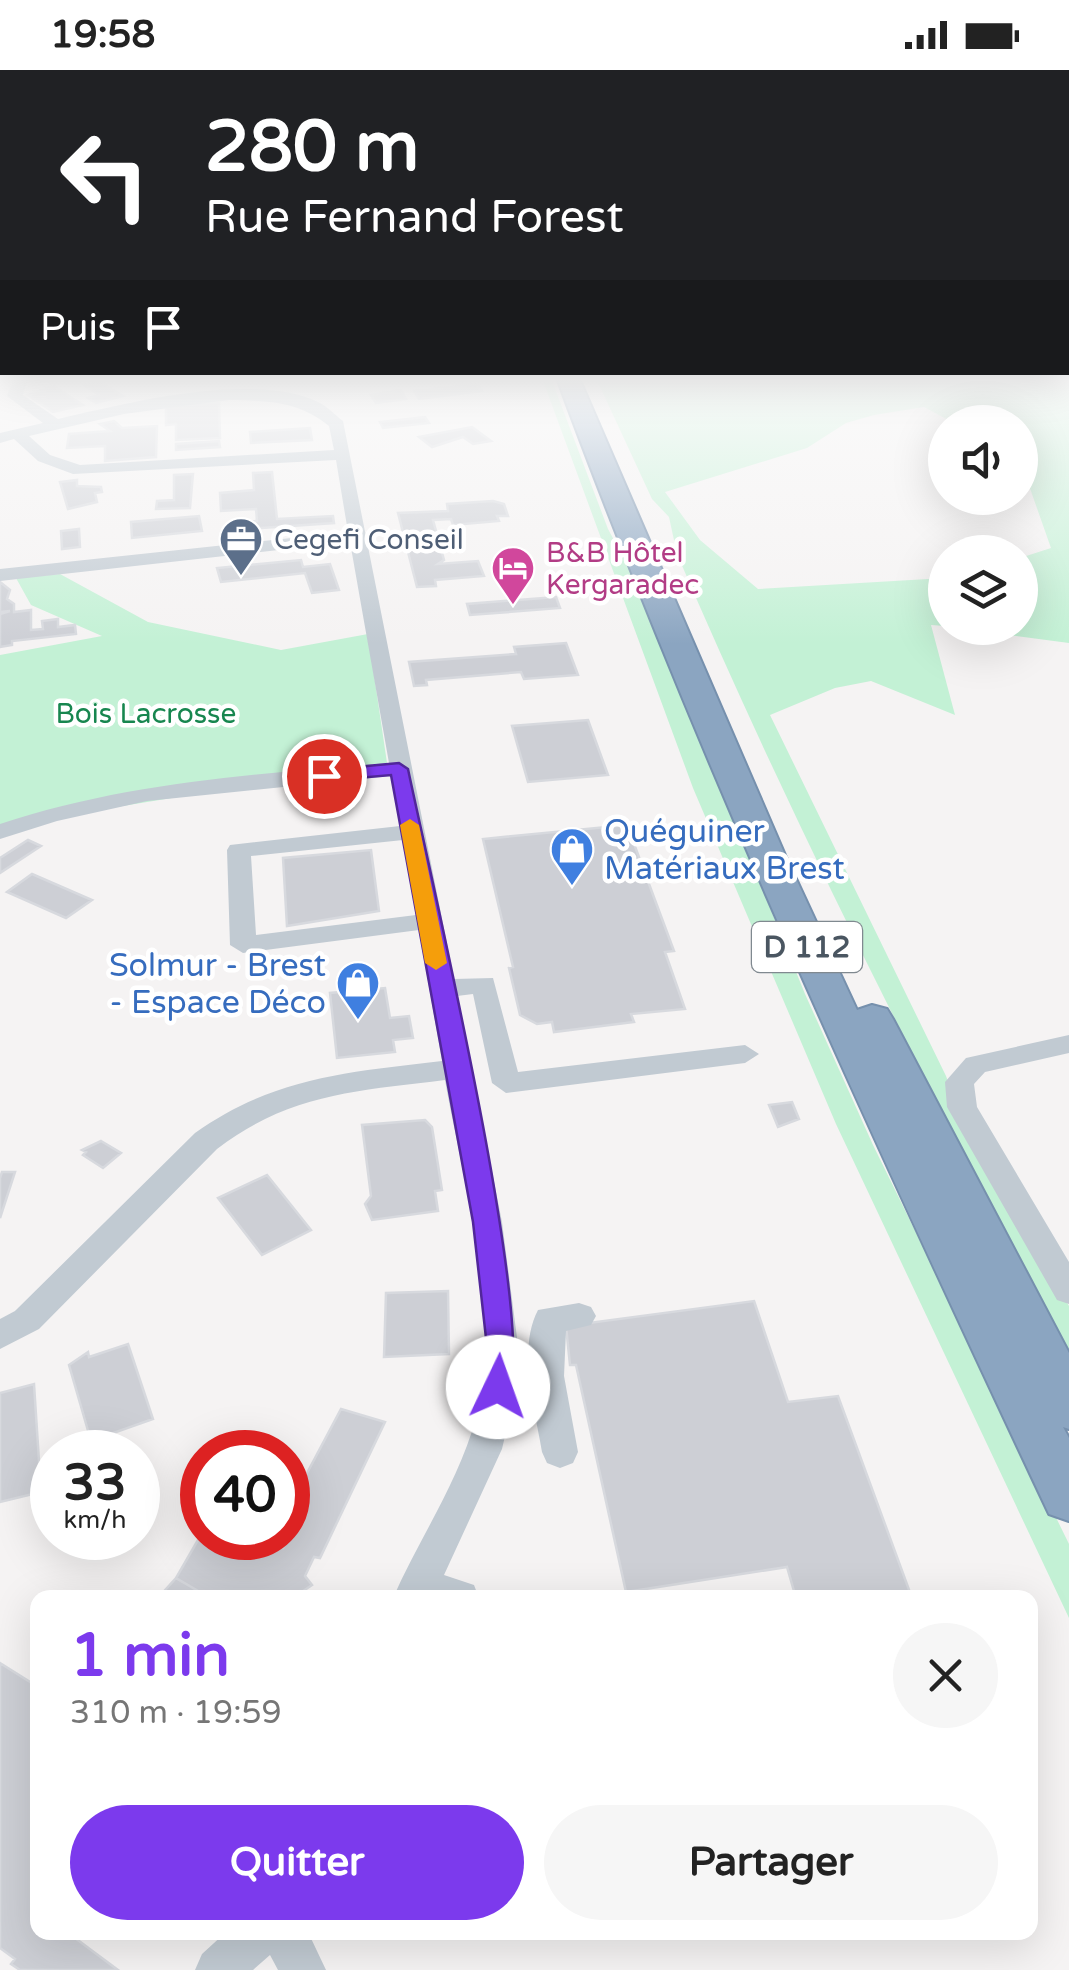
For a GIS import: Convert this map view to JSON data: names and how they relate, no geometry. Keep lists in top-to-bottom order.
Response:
{
  "streets": {
    "highway": ["D 112"]
  },
  "parks": ["Bois Lacrosse"],
  "places": {
    "office": ["Cegefi Conseil"],
    "hotel": ["B&B Hôtel Kergaradec"],
    "shop": ["Quéguiner Matériaux Brest", "Solmur - Brest - Espace Déco"]
  },
  "page": {
    "status": "19:58",
    "turn": ["280 m", "Rue Fernand Forest"],
    "then": "Puis",
    "speed": "33 km/h",
    "limit": "40",
    "heading": ["1 min", "310 m · 19:59"],
    "buttons": ["Quitter", "Partager"]
  }
}
